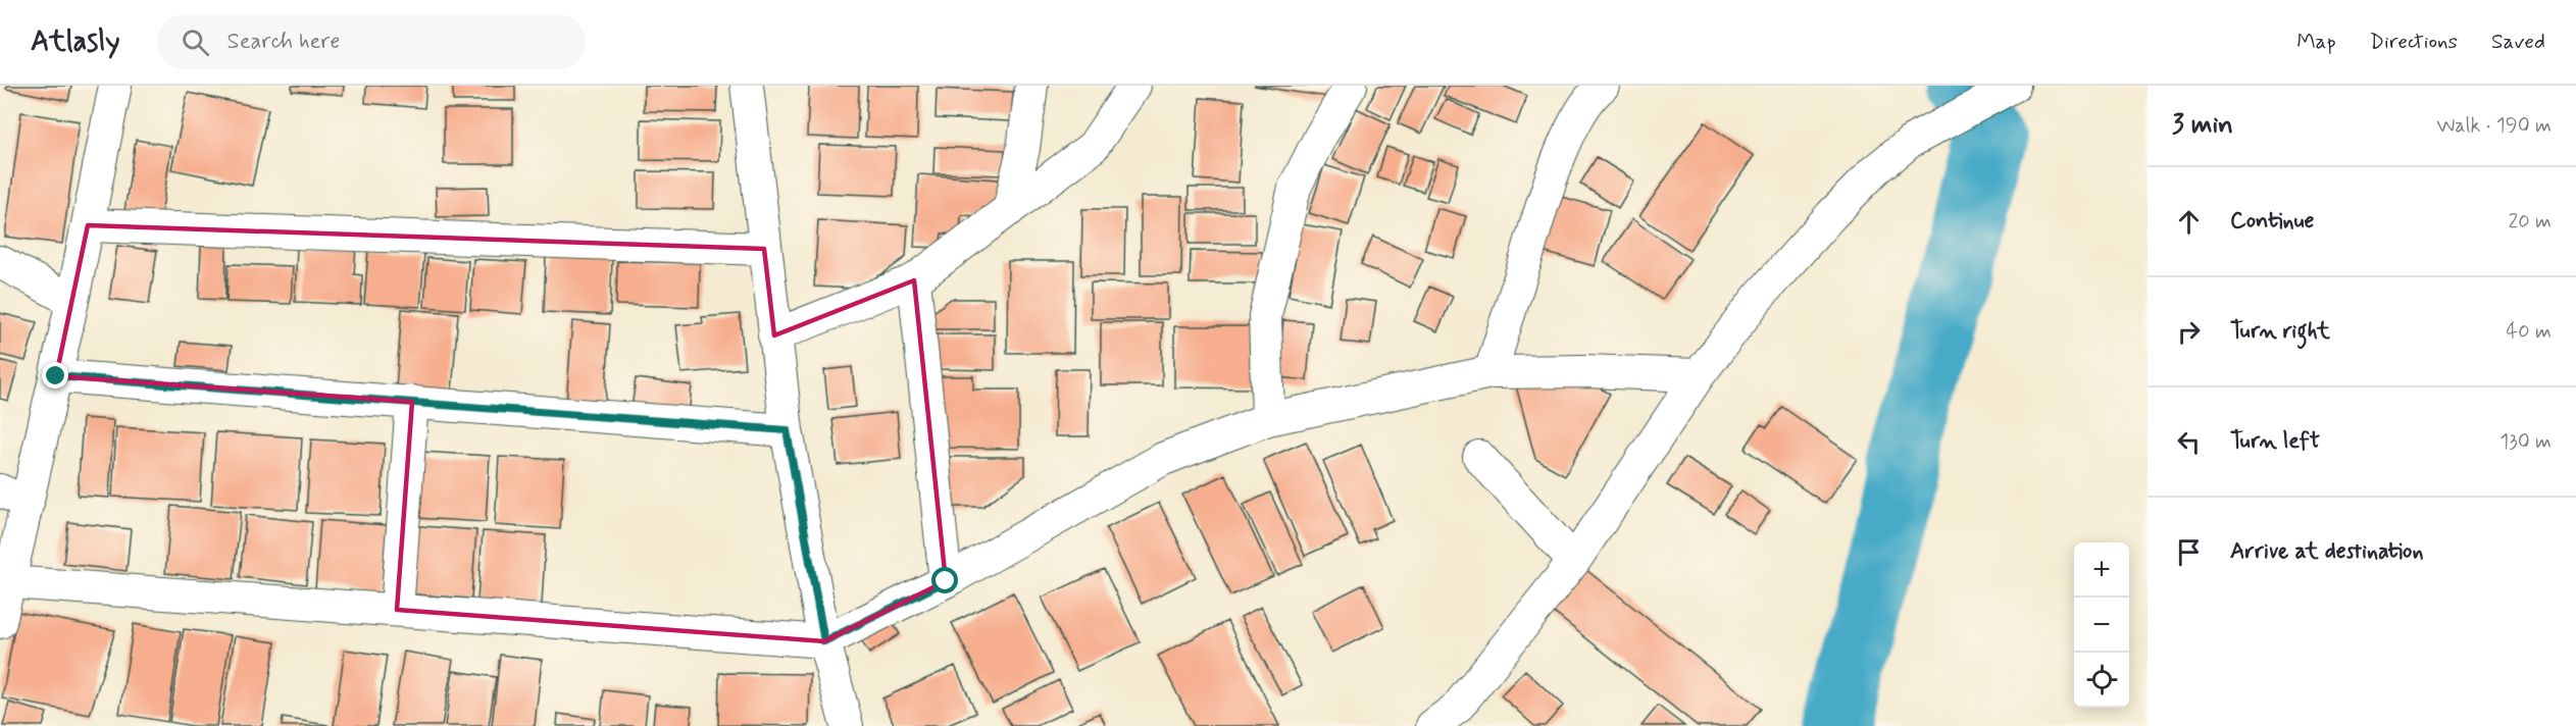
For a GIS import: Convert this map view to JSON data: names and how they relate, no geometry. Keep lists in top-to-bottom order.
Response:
{
  "page": {
    "header": "Atlasly",
    "search": "Search here",
    "nav": ["Map", "Directions", "Saved"],
    "heading": ["3 min", "Walk · 190 m"],
    "list": [
      ["Continue", "20 m"],
      ["Turn right", "40 m"],
      ["Turn left", "130 m"],
      "Arrive at destination"
    ],
    "map_buttons": ["+", "−"]
  }
}
